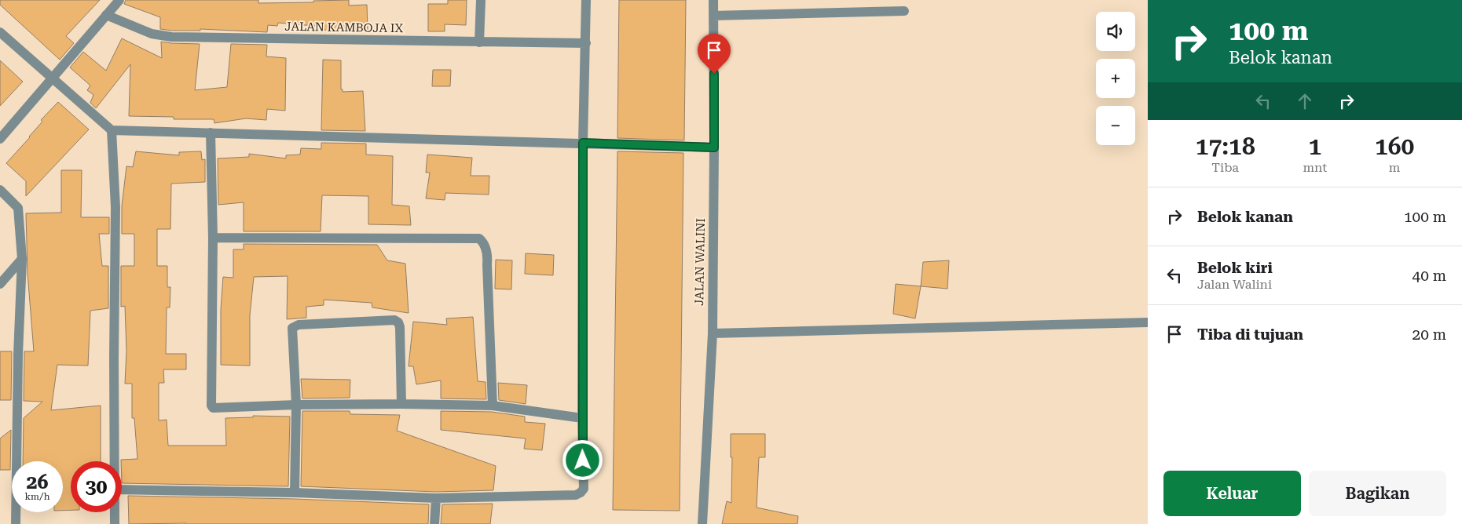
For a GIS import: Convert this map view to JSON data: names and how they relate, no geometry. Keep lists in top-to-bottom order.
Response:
{
  "streets": {
    "street": ["JALAN KAMBOJA IX", "JALAN WALINI"]
  },
  "page": {
    "turn": ["100 m", "Belok kanan"],
    "map_buttons": ["+", "−"],
    "eta": [
      "17:18",
      "Tiba",
      "1",
      "mnt",
      "160",
      "m"
    ],
    "list": [
      {
        "name": "Belok kanan",
        "value": "100 m"
      },
      {
        "name": "Belok kiri",
        "note": "Jalan Walini",
        "value": "40 m"
      },
      {
        "name": "Tiba di tujuan",
        "value": "20 m"
      }
    ],
    "speed": "26 km/h",
    "limit": "30",
    "buttons": ["Keluar", "Bagikan"]
  }
}
